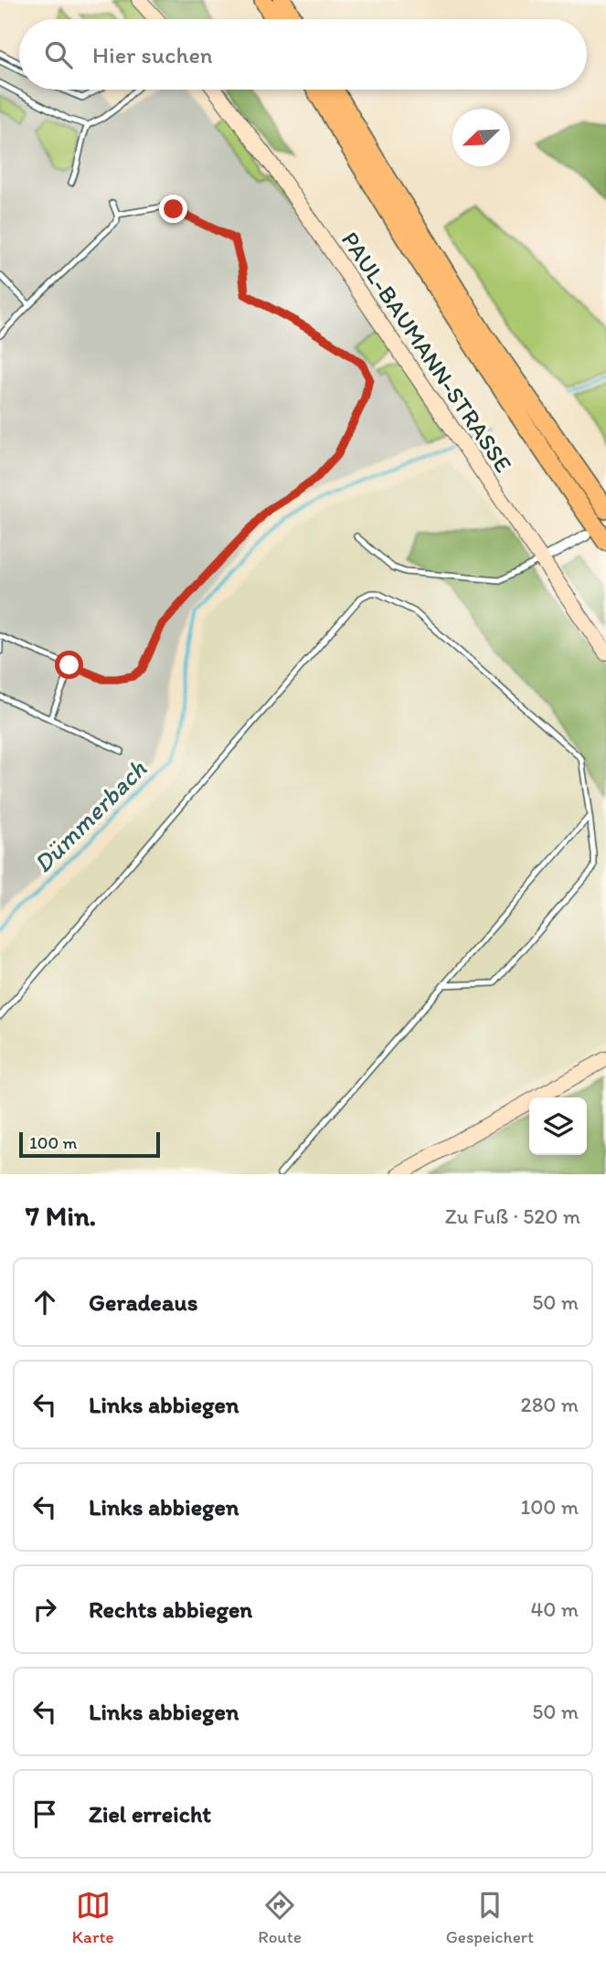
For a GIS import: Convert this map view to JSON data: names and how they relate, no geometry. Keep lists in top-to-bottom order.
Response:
{
  "streets": {
    "main road": ["PAUL-BAUMANN-STRASSE"]
  },
  "water": ["Dümmerbach"],
  "scale_bar": "100 m",
  "north": "bottom left",
  "page": {
    "search": "Hier suchen",
    "scale": "100 m",
    "heading": ["7 Min.", "Zu Fuß · 520 m"],
    "list": [
      ["Geradeaus", "50 m"],
      ["Links abbiegen", "280 m"],
      ["Links abbiegen", "100 m"],
      ["Rechts abbiegen", "40 m"],
      ["Links abbiegen", "50 m"],
      "Ziel erreicht"
    ],
    "nav": ["Karte", "Route", "Gespeichert"]
  }
}
